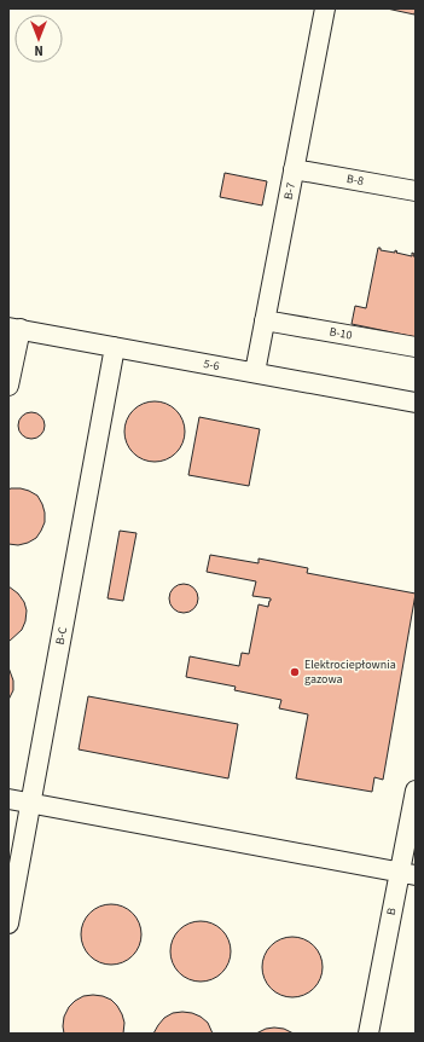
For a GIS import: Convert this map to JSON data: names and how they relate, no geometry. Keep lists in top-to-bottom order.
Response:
{
  "streets": {
    "lane": [
      "B-8",
      "B-7",
      "B-10",
      "5-6",
      "B-C",
      "B"
    ]
  },
  "crossings": [
    ["B-8", "B-7"],
    ["B-7", "B-10"],
    ["B-7", "5-6"],
    ["5-6", "B-C"]
  ],
  "places": ["Elektrociepłownia gazowa"],
  "north": "bottom"
}
